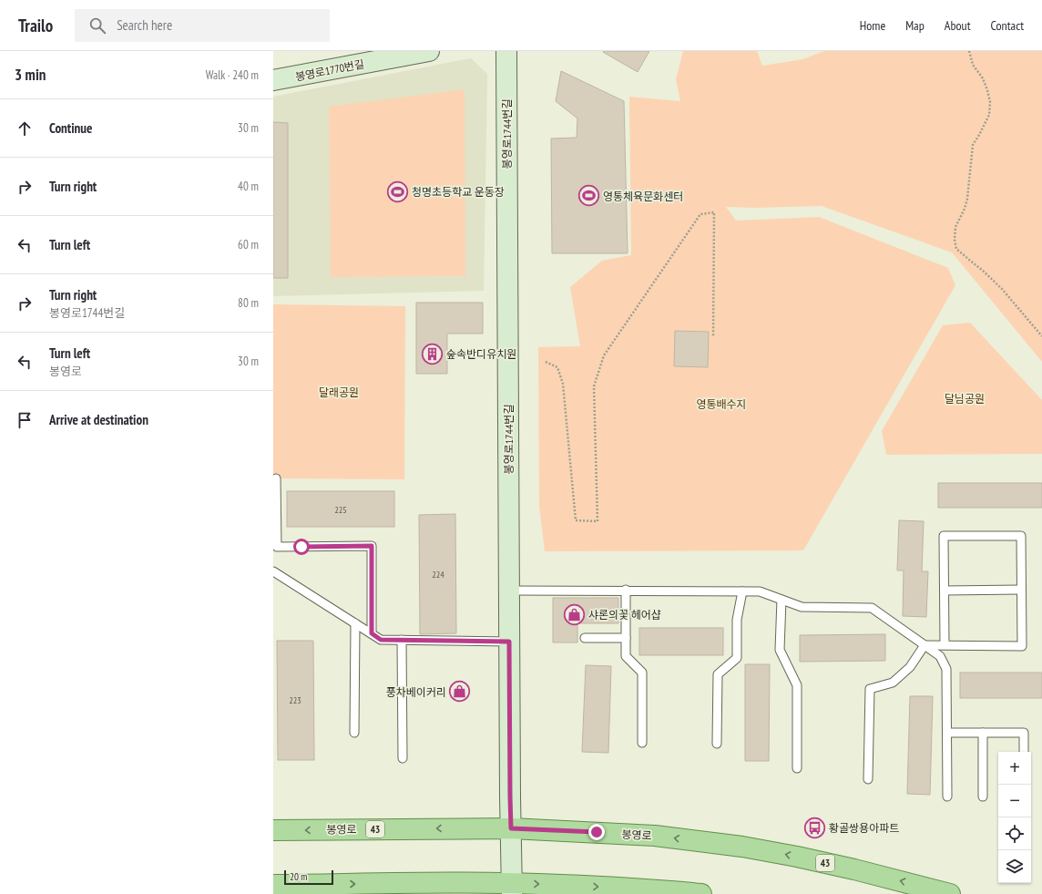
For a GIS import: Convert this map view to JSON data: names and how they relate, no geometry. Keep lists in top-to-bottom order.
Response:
{
  "streets": {
    "main road": ["봉영로", "43"],
    "street": ["봉영로1770번길", "봉영로1744번길"]
  },
  "crossings": [
    ["봉영로1744번길", "봉영로"]
  ],
  "parks": ["달래공원", "달님공원", "영통배수지"],
  "places": {
    "sports": ["청명초등학교 운동장", "영통체육문화센터"],
    "building": ["숲속반디유치원"],
    "shop": ["샤론의꽃 헤어샵", "풍차베이커리"],
    "bus stop": ["황골쌍용아파트"]
  },
  "house_numbers": ["225", "224", "223"],
  "scale_bar": "20 m",
  "page": {
    "header": "Trailo",
    "search": "Search here",
    "nav": [
      "Home",
      "Map",
      "About",
      "Contact"
    ],
    "heading": ["3 min", "Walk · 240 m"],
    "list": [
      ["Continue", "30 m"],
      ["Turn right", "40 m"],
      ["Turn left", "60 m"],
      ["Turn right", "봉영로1744번길", "80 m"],
      ["Turn left", "봉영로", "30 m"],
      "Arrive at destination"
    ],
    "map_buttons": ["+", "−"],
    "scale": "20 m"
  }
}
